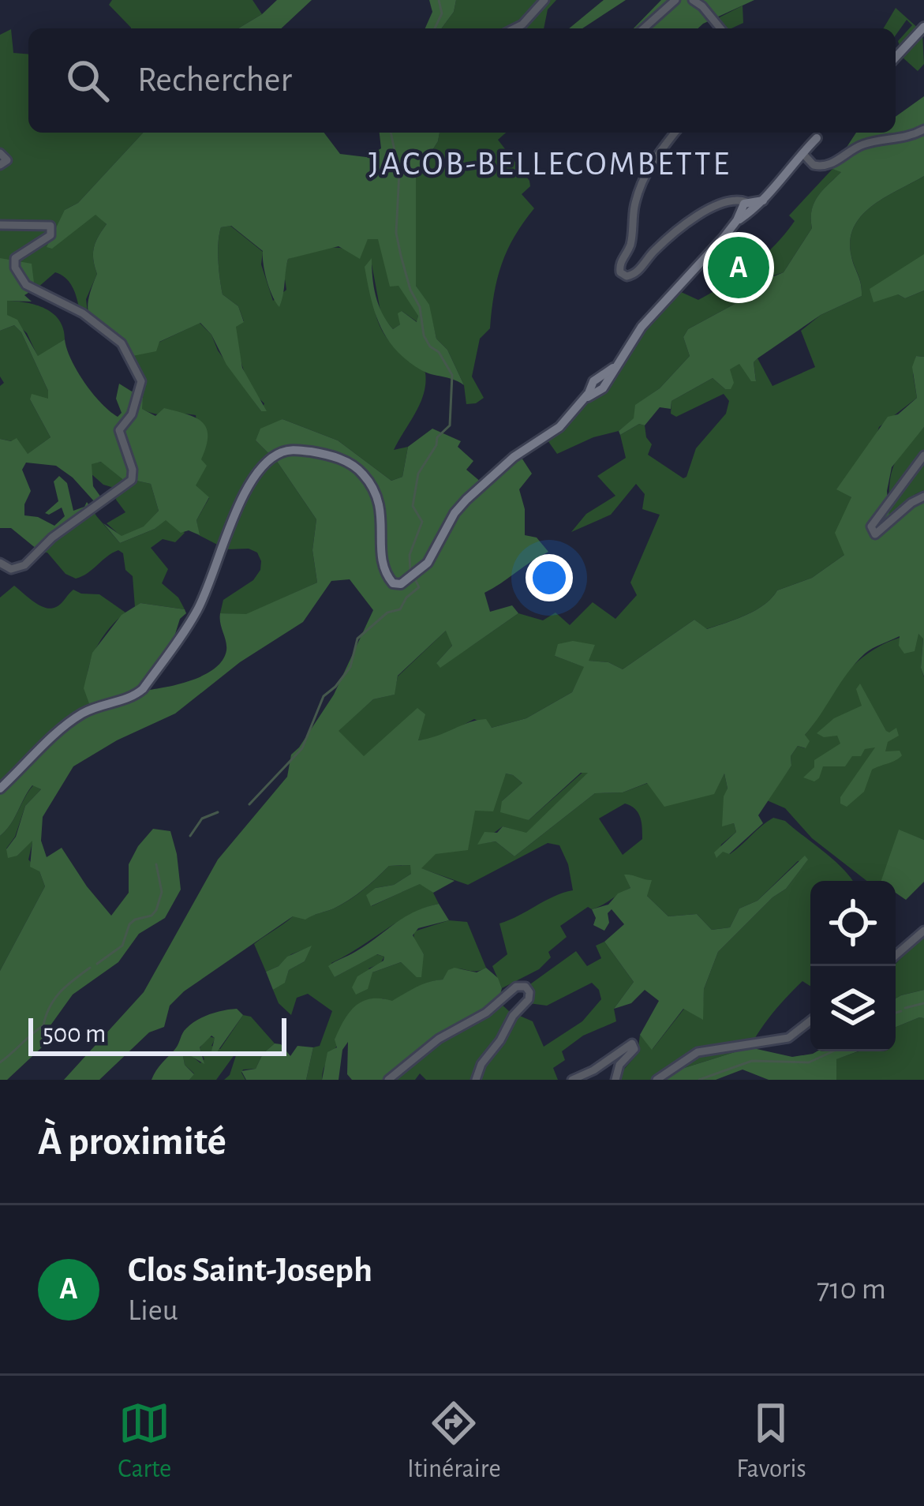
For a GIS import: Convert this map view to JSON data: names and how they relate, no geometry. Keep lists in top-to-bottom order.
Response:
{
  "districts": ["JACOB-BELLECOMBETTE"],
  "scale_bar": "500 m",
  "page": {
    "search": "Rechercher",
    "pins": "A",
    "scale": "500 m",
    "heading": "À proximité",
    "list": [
      {
        "mark": "A",
        "name": "Clos Saint-Joseph",
        "note": "Lieu",
        "value": "710 m"
      }
    ],
    "nav": ["Carte", "Itinéraire", "Favoris"]
  }
}
